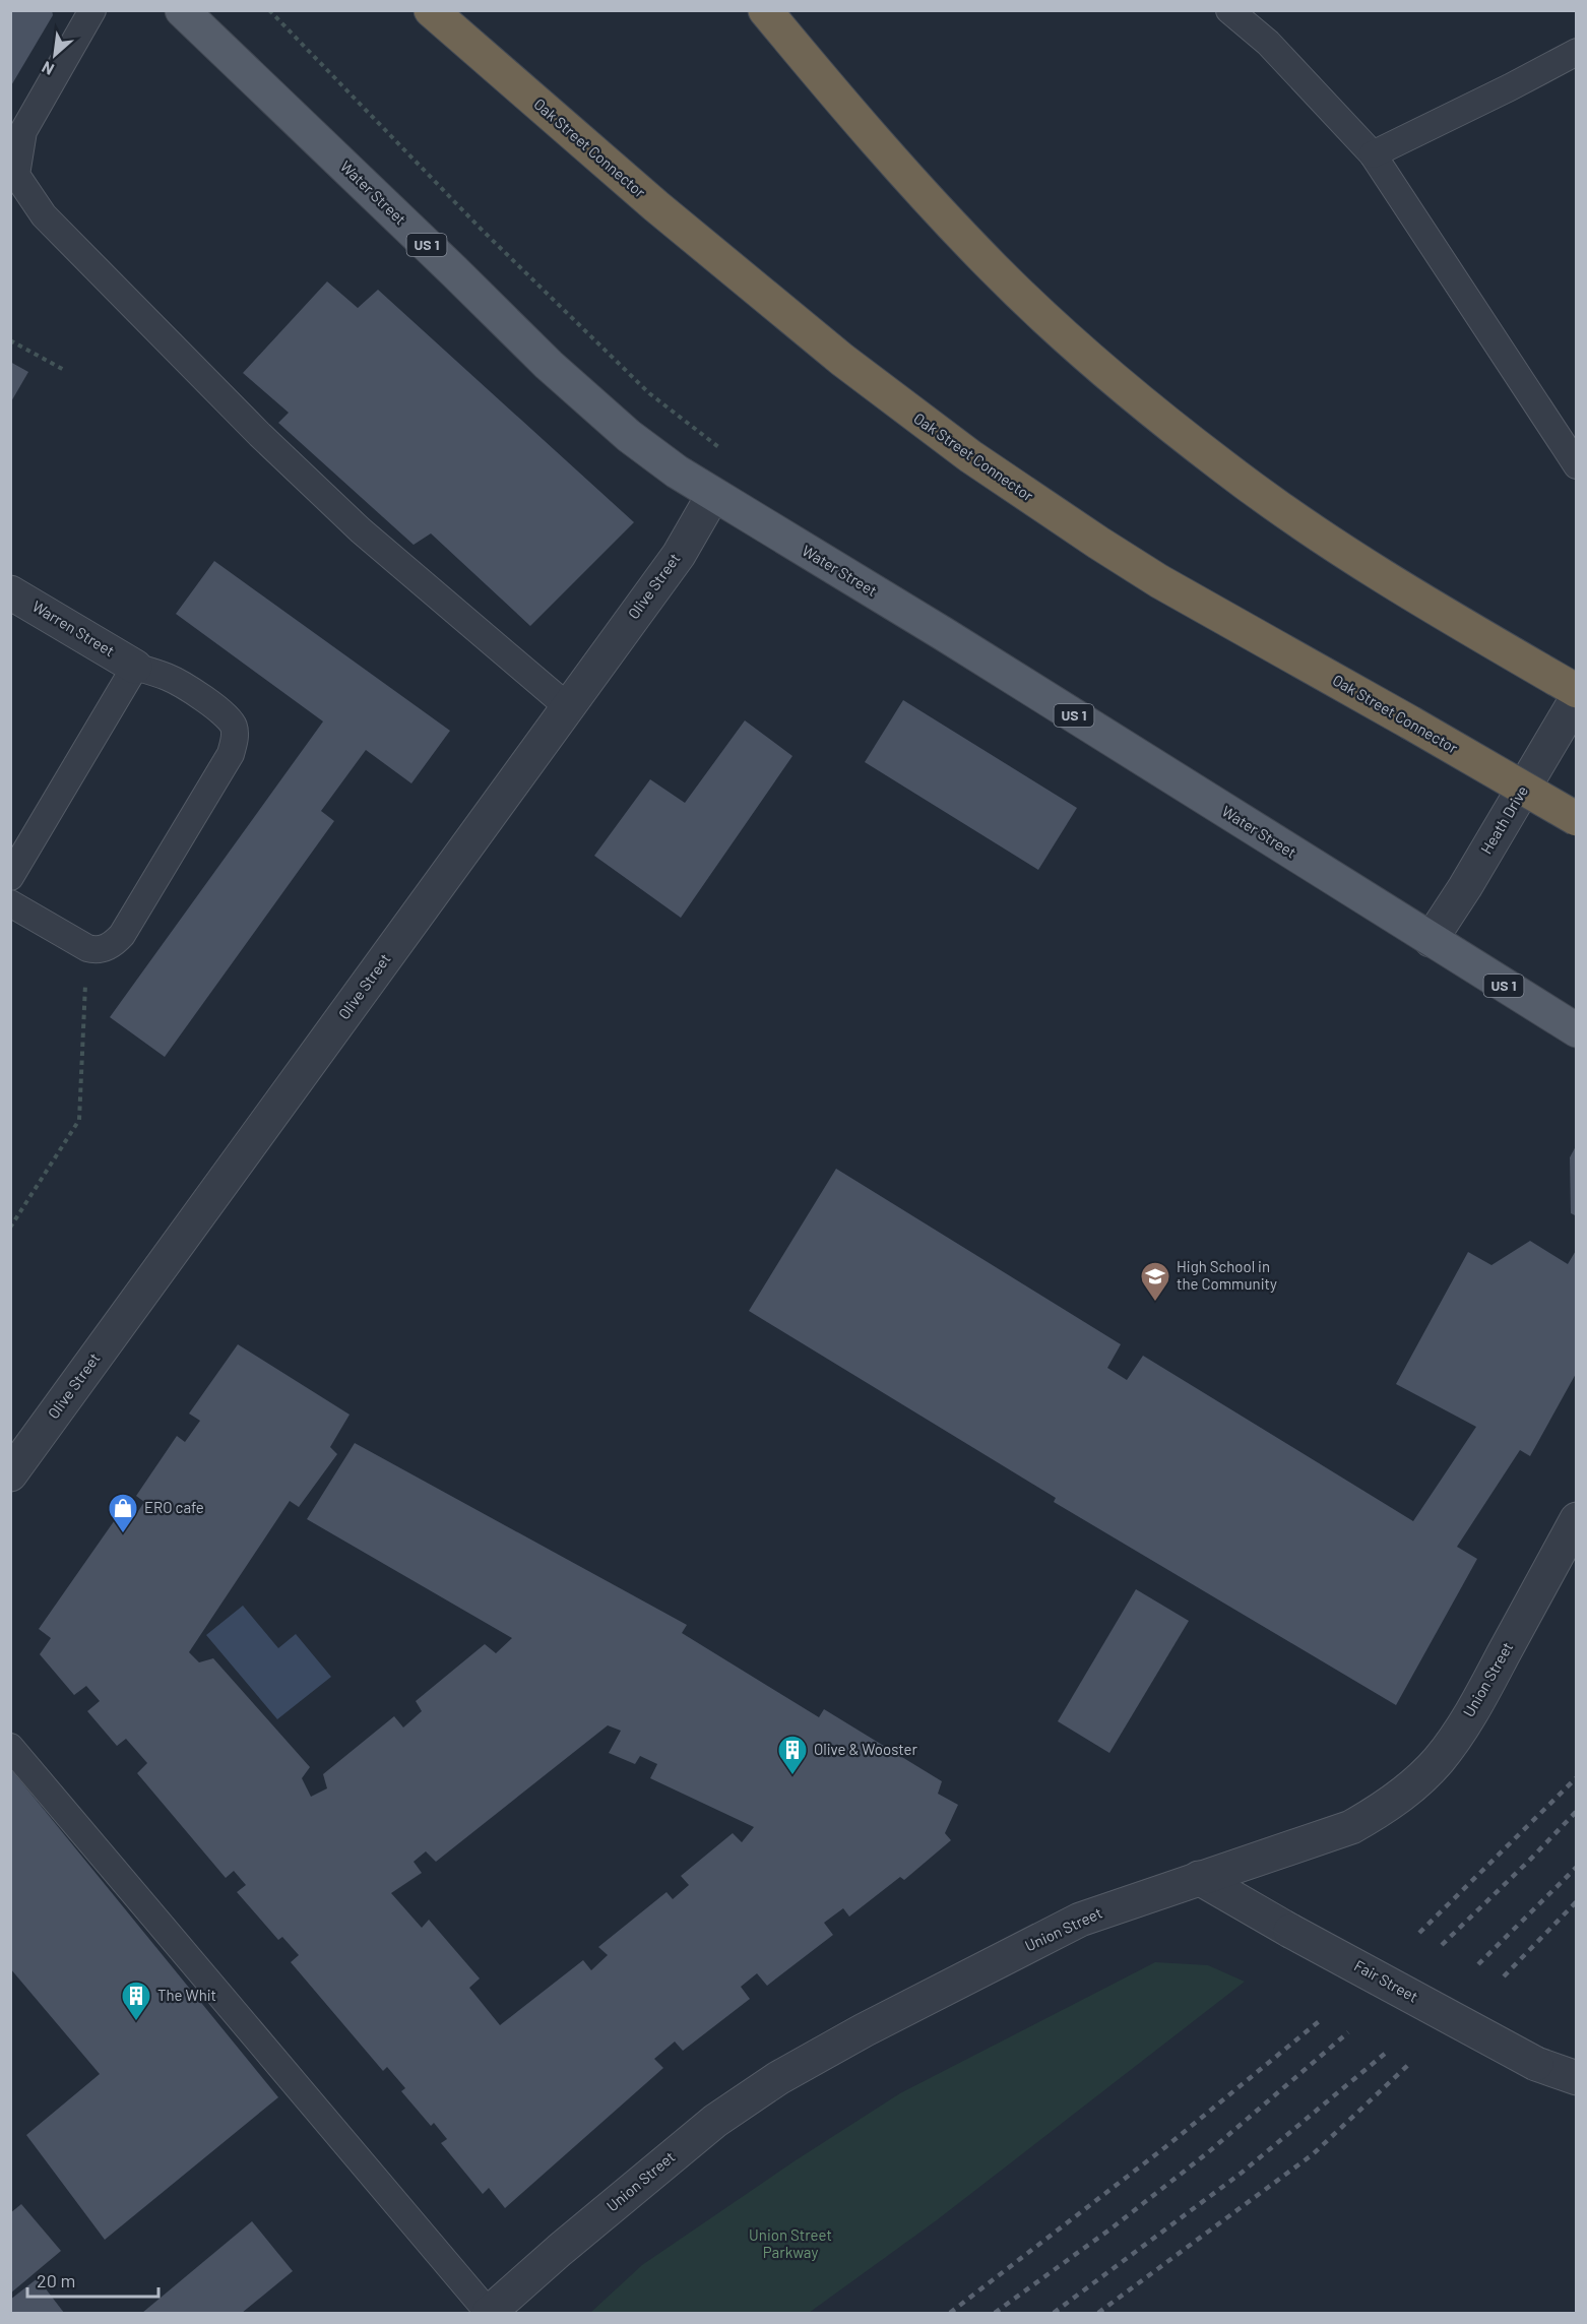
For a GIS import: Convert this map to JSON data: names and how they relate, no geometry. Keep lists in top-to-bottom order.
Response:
{
  "streets": {
    "highway": ["Oak Street Connector"],
    "main road": ["Water Street", "US 1"],
    "street": [
      "Olive Street",
      "Warren Street",
      "Heath Drive",
      "Union Street",
      "Fair Street"
    ]
  },
  "crossings": [
    ["Water Street", "Olive Street"],
    ["Water Street", "Heath Drive"],
    ["Union Street", "Fair Street"]
  ],
  "parks": ["Union Street Parkway"],
  "places": {
    "school or university": ["High School in the Community"],
    "shop": ["ERO cafe"],
    "building": ["Olive & Wooster", "The Whit"]
  },
  "scale_bar": "20 m",
  "north": "bottom left"
}
